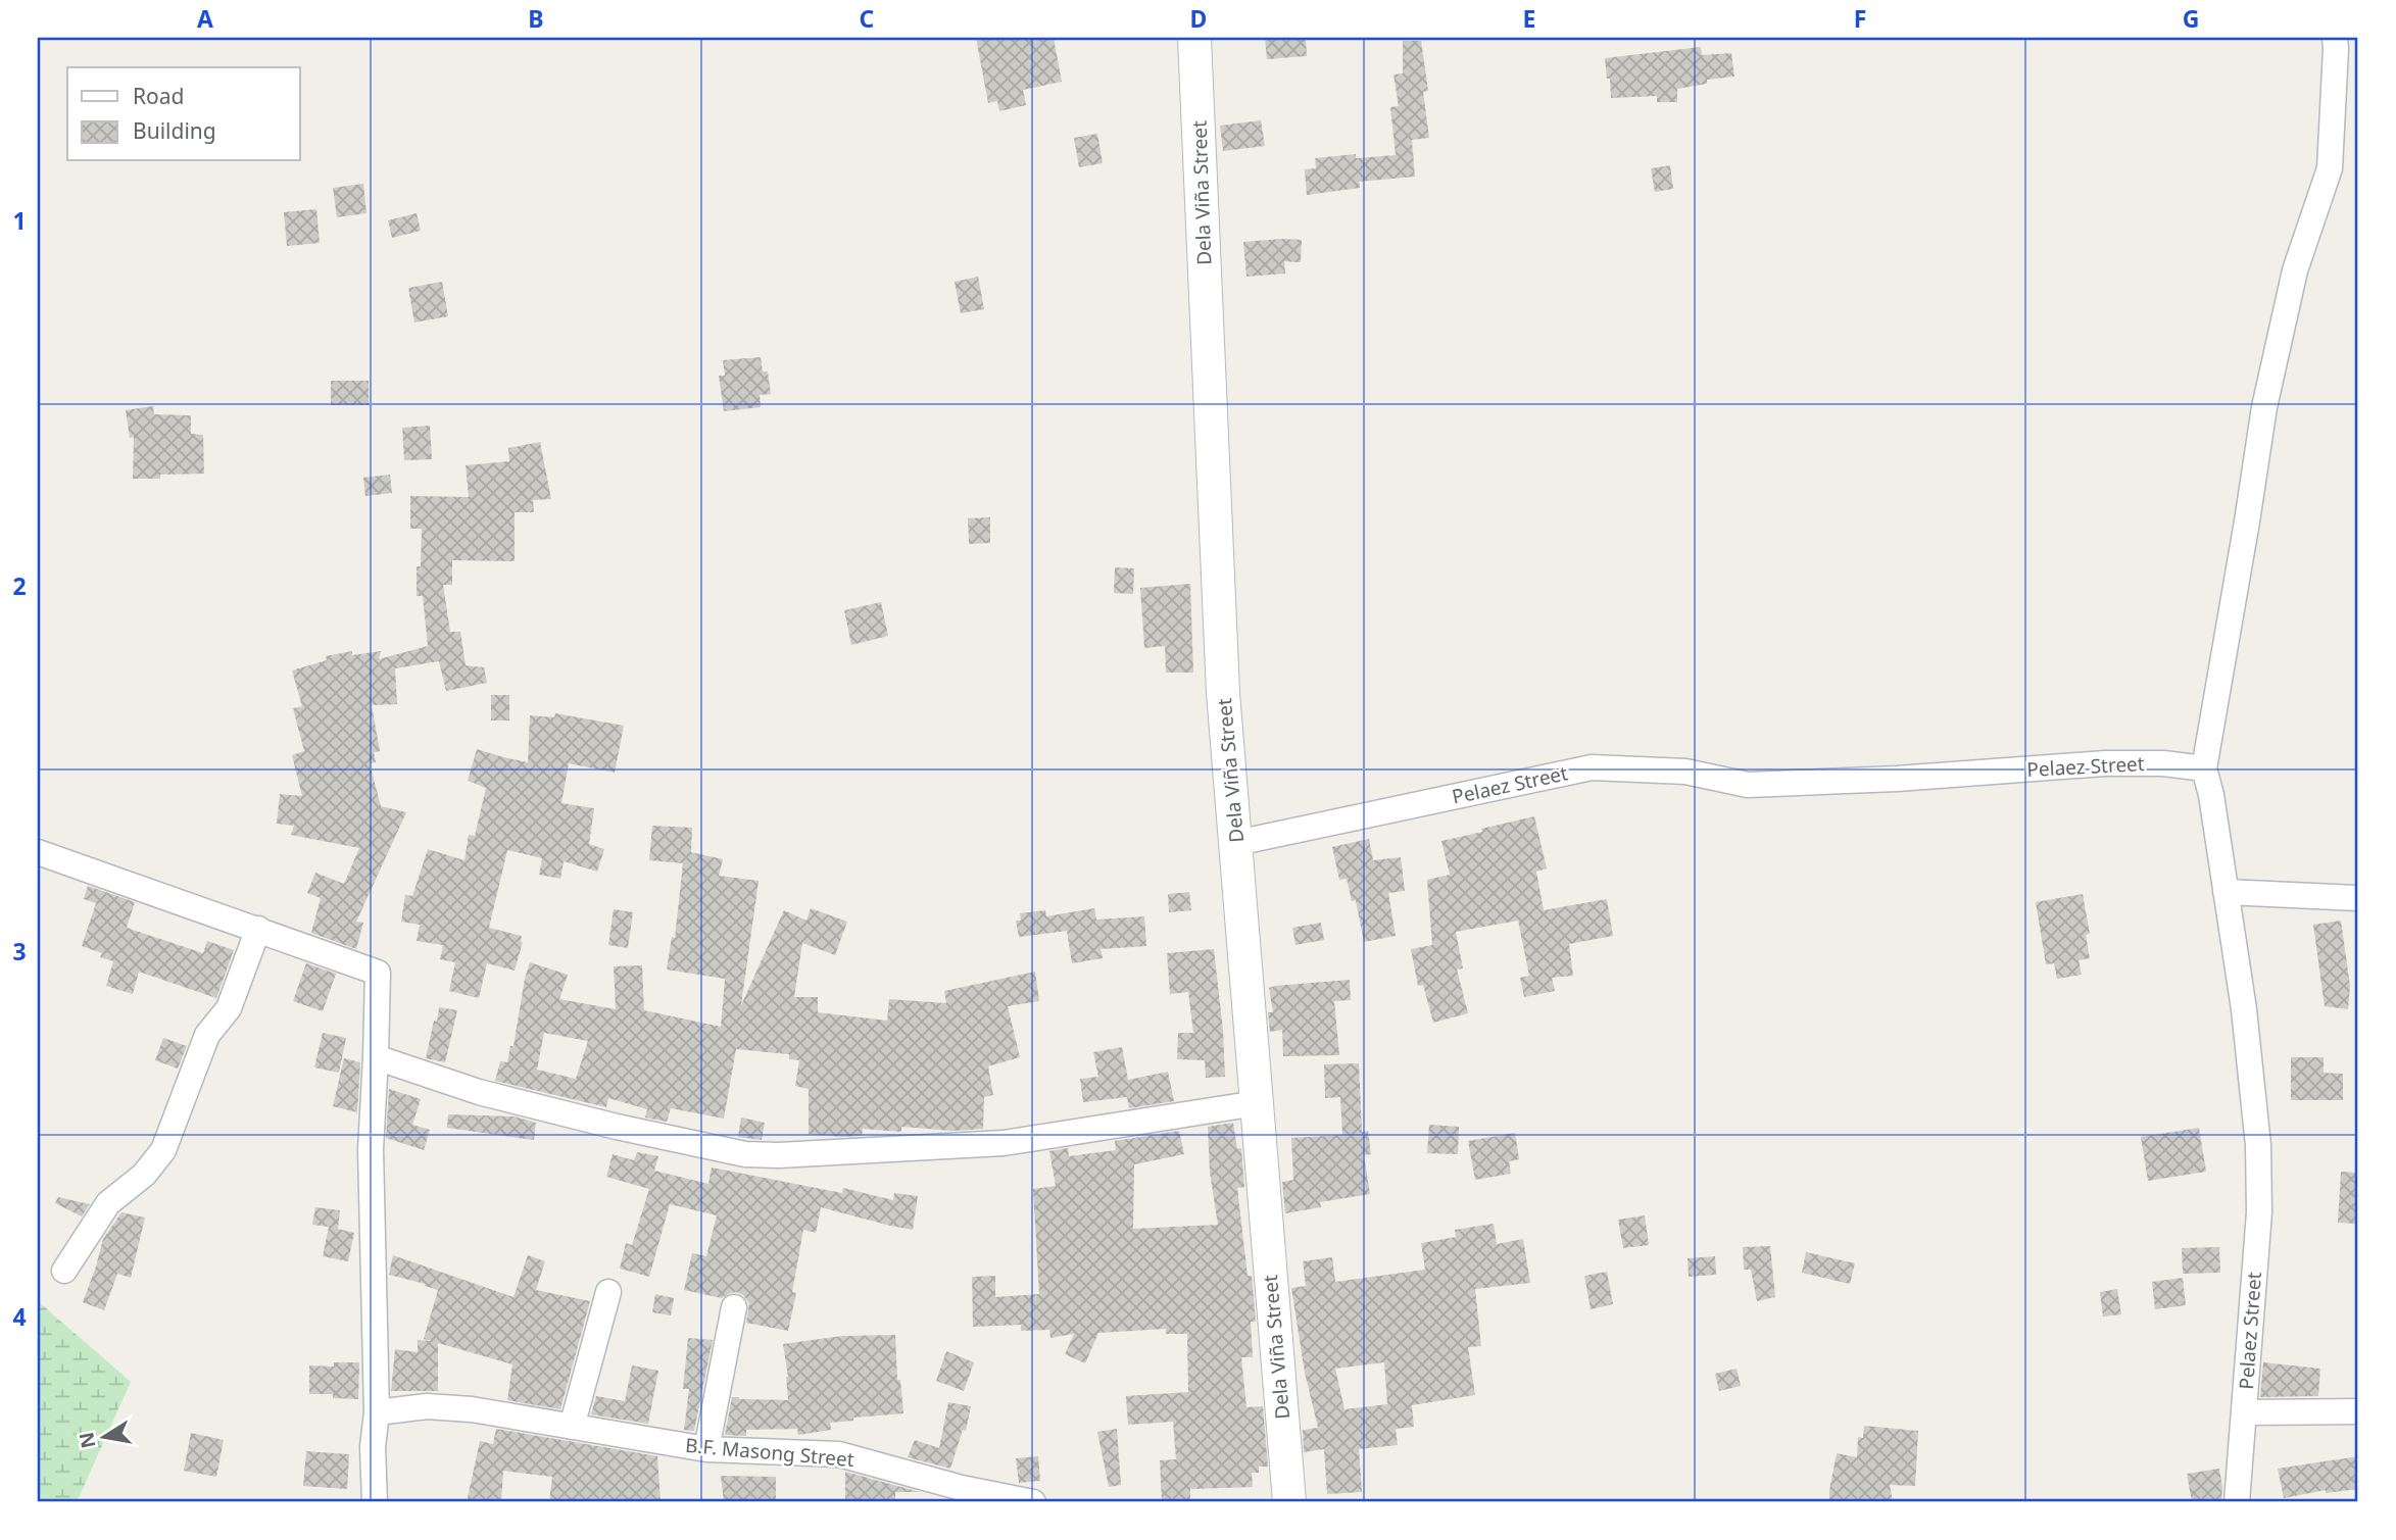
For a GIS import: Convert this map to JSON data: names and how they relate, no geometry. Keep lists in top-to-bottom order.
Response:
{
  "streets": {
    "street": ["Dela Viña Street", "Pelaez Street", "B.F. Masong Street"]
  },
  "crossings": [
    ["Dela Viña Street", "Pelaez Street"]
  ],
  "legend": ["Road", "Building"],
  "north": "left",
  "grid": {
    "columns": [
      "A",
      "B",
      "C",
      "D",
      "E",
      "F",
      "G"
    ],
    "rows": [
      "1",
      "2",
      "3",
      "4"
    ]
  }
}
